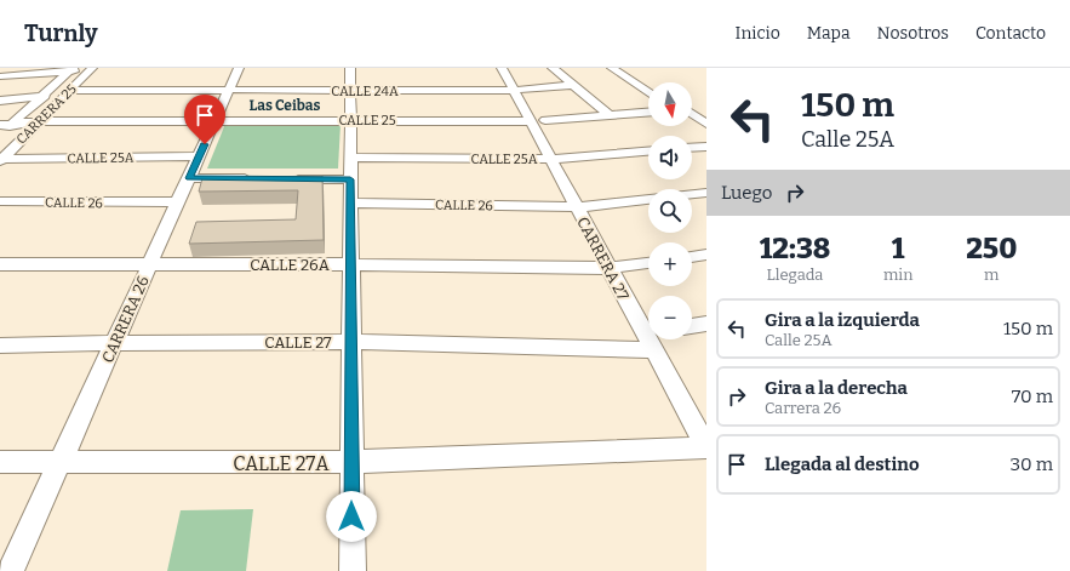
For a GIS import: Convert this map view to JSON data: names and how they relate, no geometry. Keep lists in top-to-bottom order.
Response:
{
  "streets": {
    "street": [
      "CALLE 24A",
      "CARRERA 25",
      "CALLE 25",
      "CALLE 25A",
      "CALLE 26",
      "CARRERA 27",
      "CALLE 26A",
      "CARRERA 26",
      "CALLE 27",
      "CALLE 27A"
    ]
  },
  "crossings": [
    ["CALLE 24A", "CARRERA 25"],
    ["CALLE 24A", "CARRERA 27"],
    ["CALLE 24A", "CARRERA 26"],
    ["CARRERA 25", "CALLE 25"],
    ["CARRERA 25", "CALLE 25A"],
    ["CALLE 25", "CARRERA 27"],
    ["CALLE 25", "CARRERA 26"],
    ["CALLE 25A", "CARRERA 27"],
    ["CALLE 25A", "CARRERA 26"],
    ["CALLE 26", "CARRERA 27"],
    ["CALLE 26", "CARRERA 26"],
    ["CARRERA 27", "CALLE 26A"],
    ["CARRERA 27", "CALLE 27"],
    ["CARRERA 27", "CALLE 27A"],
    ["CALLE 26A", "CARRERA 26"],
    ["CARRERA 26", "CALLE 27"],
    ["CARRERA 26", "CALLE 27A"]
  ],
  "districts": ["Las Ceibas"],
  "north": "bottom",
  "page": {
    "header": "Turnly",
    "nav": [
      "Inicio",
      "Mapa",
      "Nosotros",
      "Contacto"
    ],
    "turn": ["150 m", "Calle 25A"],
    "map_buttons": ["+", "−"],
    "then": "Luego",
    "eta": [
      "12:38",
      "Llegada",
      "1",
      "min",
      "250",
      "m"
    ],
    "list": [
      {
        "name": "Gira a la izquierda",
        "note": "Calle 25A",
        "value": "150 m"
      },
      {
        "name": "Gira a la derecha",
        "note": "Carrera 26",
        "value": "70 m"
      },
      {
        "name": "Llegada al destino",
        "value": "30 m"
      }
    ]
  }
}
